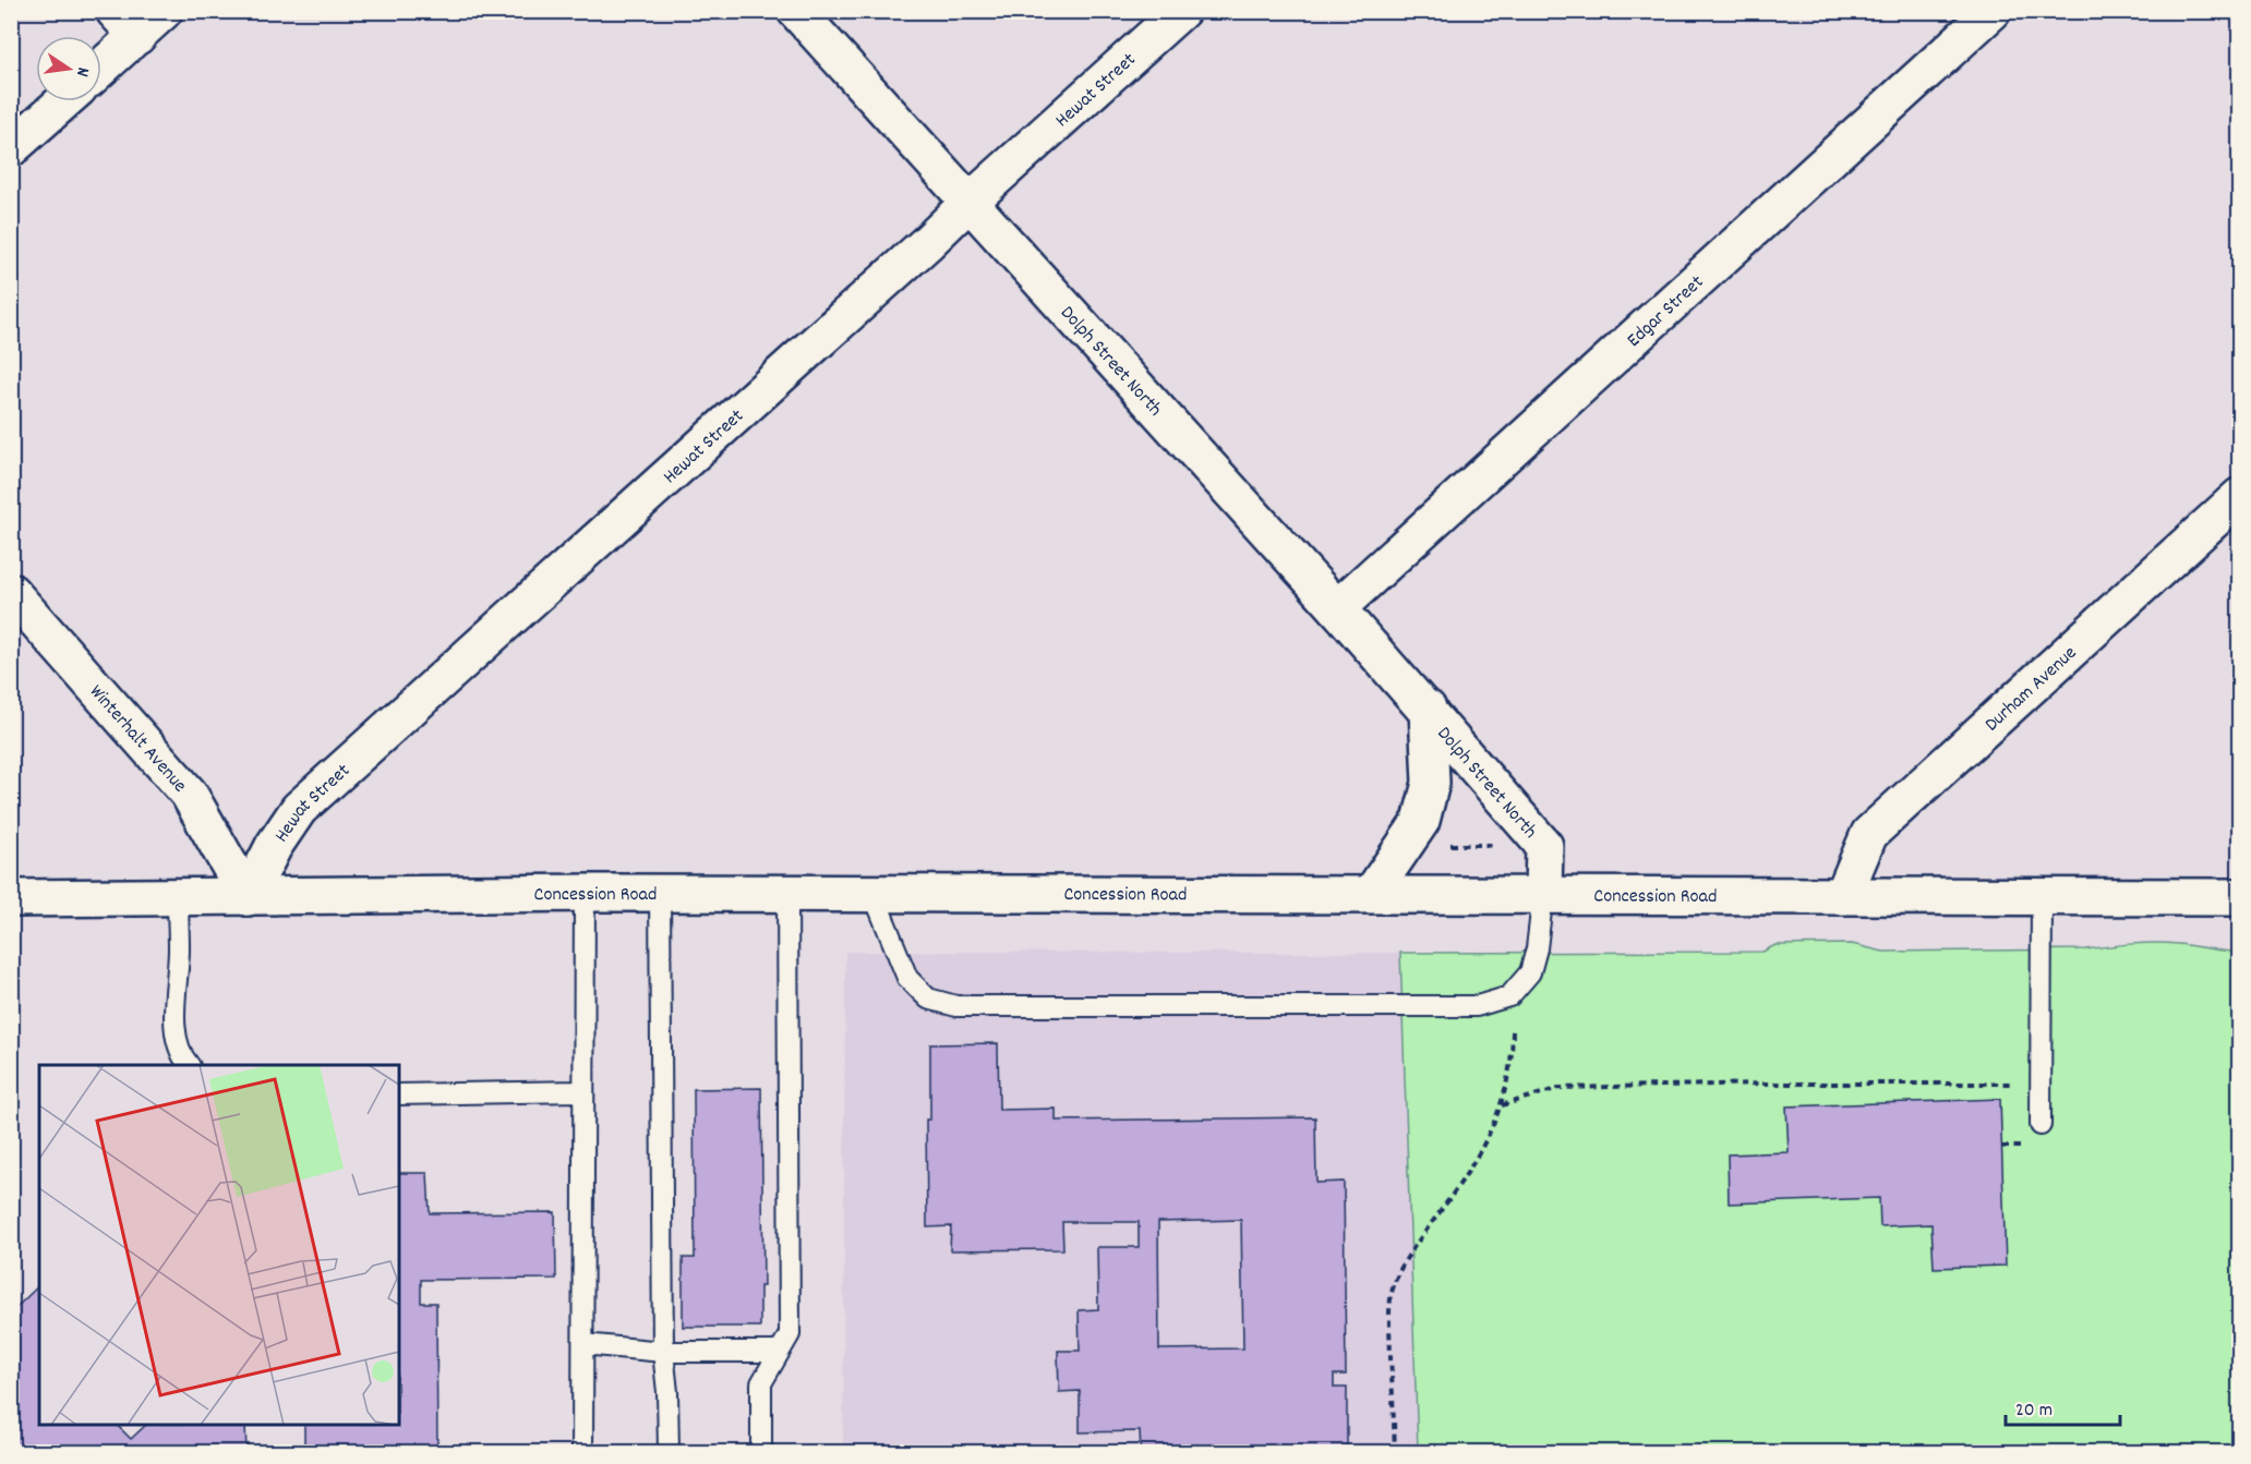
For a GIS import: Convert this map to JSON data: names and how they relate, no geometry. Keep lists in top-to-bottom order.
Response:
{
  "streets": {
    "street": [
      "Hewat Street",
      "Edgar Street",
      "Dolph Street North",
      "Durham Avenue",
      "Winterhalt Avenue",
      "Concession Road"
    ]
  },
  "crossings": [
    ["Hewat Street", "Dolph Street North"],
    ["Hewat Street", "Winterhalt Avenue"],
    ["Hewat Street", "Concession Road"],
    ["Edgar Street", "Dolph Street North"],
    ["Dolph Street North", "Concession Road"],
    ["Durham Avenue", "Concession Road"],
    ["Winterhalt Avenue", "Concession Road"]
  ],
  "scale_bar": "20 m",
  "north": "right"
}
